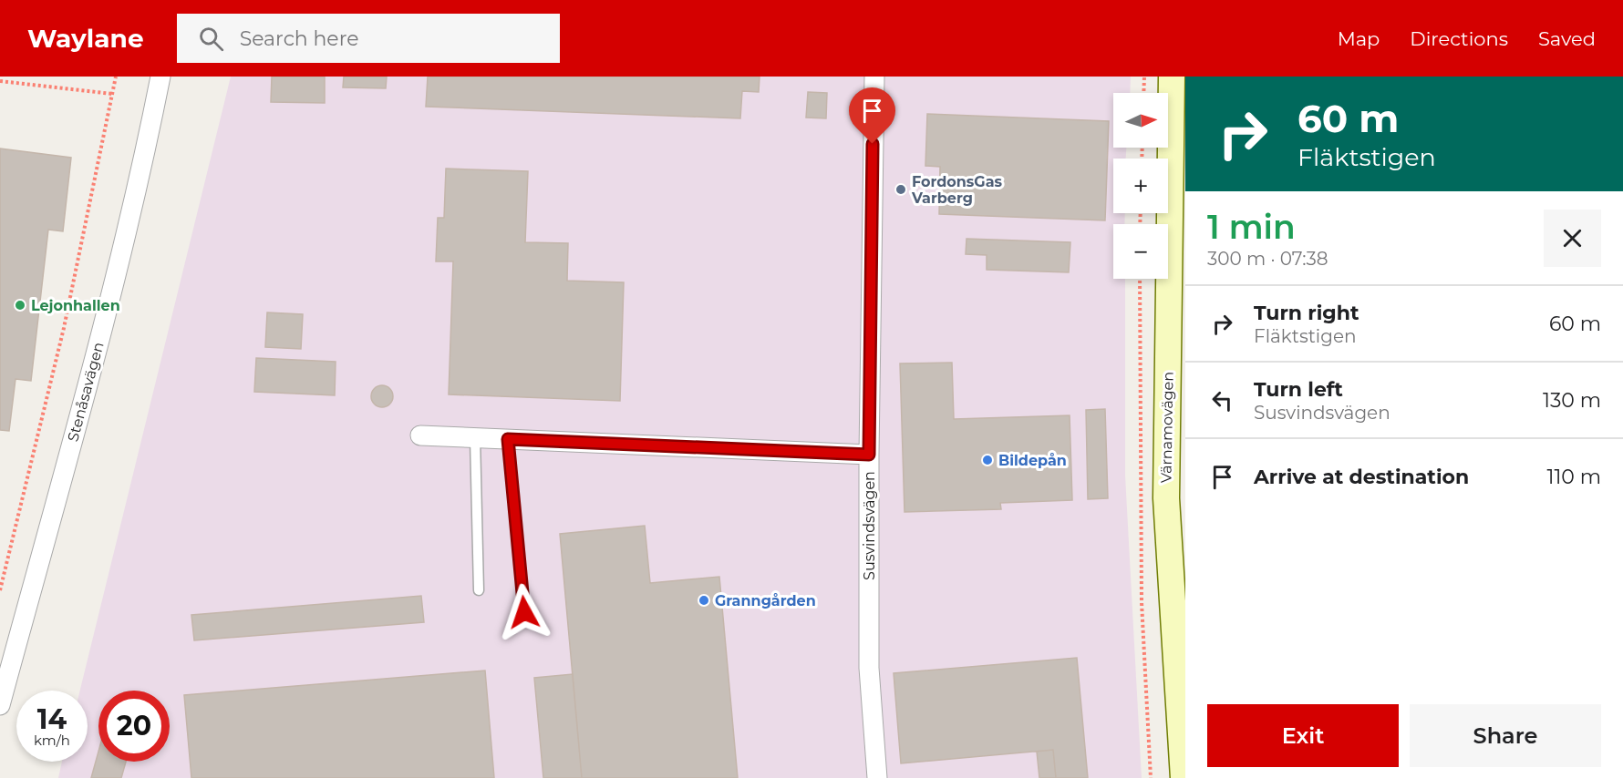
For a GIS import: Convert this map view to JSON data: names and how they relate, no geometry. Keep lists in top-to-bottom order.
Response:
{
  "streets": {
    "main road": ["Värnamovägen"],
    "street": ["Stenåsavägen", "Susvindsvägen"]
  },
  "places": [
    "FordonsGas Varberg",
    "Lejonhallen",
    "Bildepån",
    "Granngården"
  ],
  "north": "right",
  "page": {
    "header": "Waylane",
    "search": "Search here",
    "nav": ["Map", "Directions", "Saved"],
    "turn": ["60 m", "Fläktstigen"],
    "map_buttons": ["+", "−"],
    "heading": ["1 min", "300 m · 07:38"],
    "list": [
      {
        "name": "Turn right",
        "note": "Fläktstigen",
        "value": "60 m"
      },
      {
        "name": "Turn left",
        "note": "Susvindsvägen",
        "value": "130 m"
      },
      {
        "name": "Arrive at destination",
        "value": "110 m"
      }
    ],
    "speed": "14 km/h",
    "limit": "20",
    "buttons": ["Exit", "Share"]
  }
}
